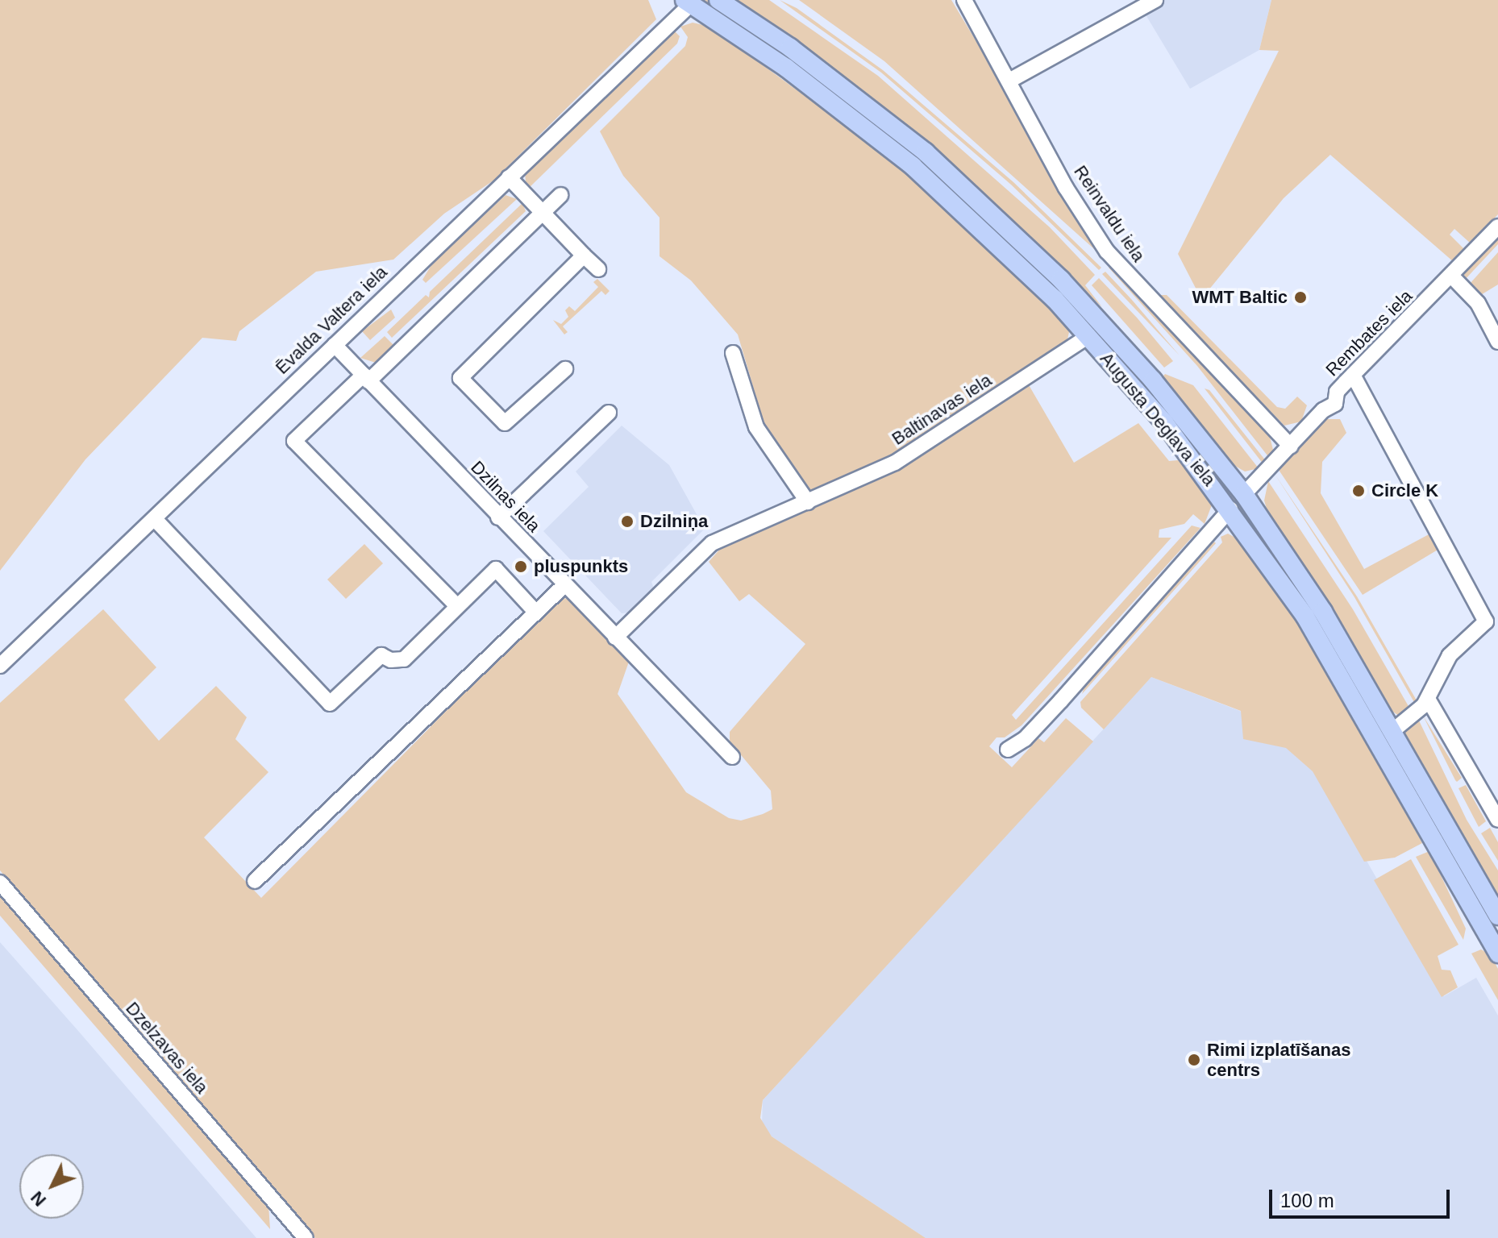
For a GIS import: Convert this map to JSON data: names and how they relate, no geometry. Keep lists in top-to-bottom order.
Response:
{
  "streets": {
    "main road": ["Augusta Deglava iela"],
    "street": [
      "Reinvaldu iela",
      "Ēvalda Valtera iela",
      "Rembates iela",
      "Baltinavas iela",
      "Dzilnas iela",
      "Dzelzavas iela"
    ]
  },
  "crossings": [
    ["Reinvaldu iela", "Rembates iela"],
    ["Ēvalda Valtera iela", "Augusta Deglava iela"],
    ["Ēvalda Valtera iela", "Dzilnas iela"],
    ["Rembates iela", "Augusta Deglava iela"],
    ["Baltinavas iela", "Augusta Deglava iela"],
    ["Baltinavas iela", "Dzilnas iela"]
  ],
  "places": [
    "WMT Baltic",
    "Circle K",
    "Dzilniņa",
    "pluspunkts",
    "Rimi izplatīšanas centrs"
  ],
  "scale_bar": "100 m",
  "north": "bottom left"
}
